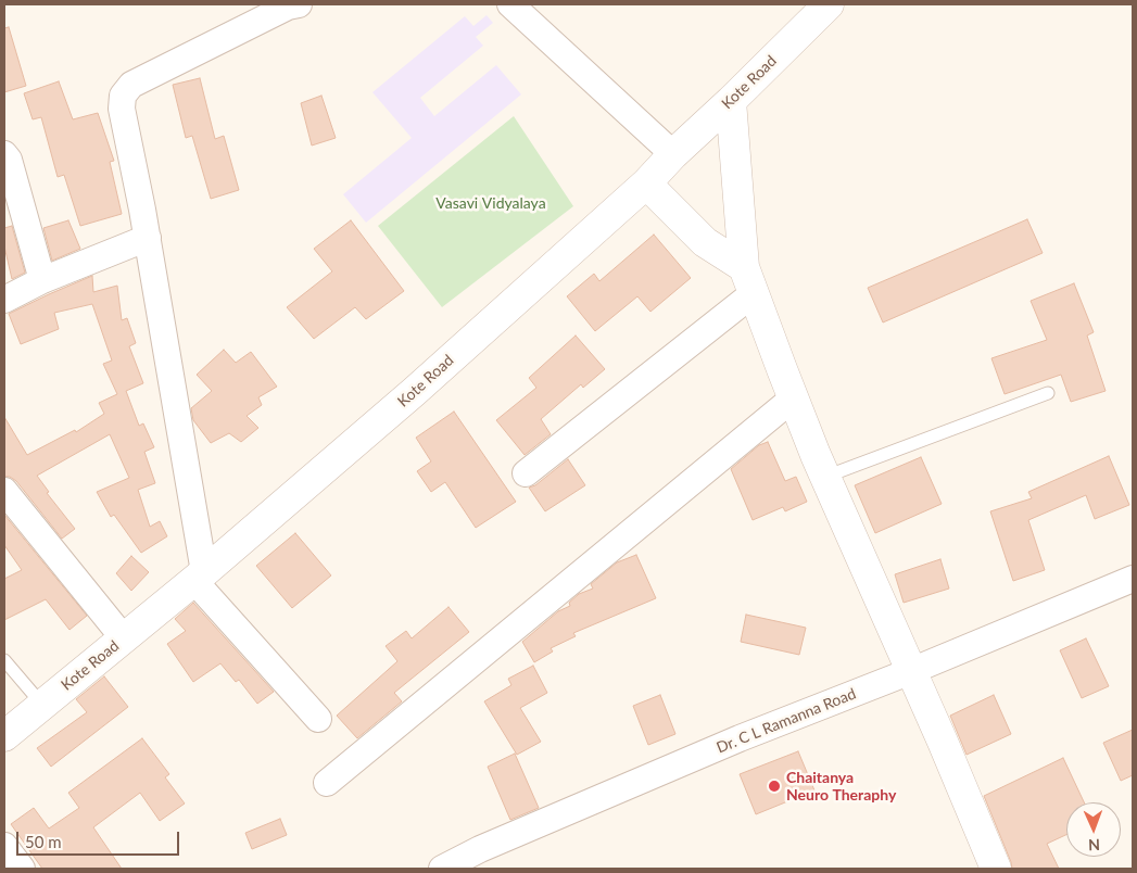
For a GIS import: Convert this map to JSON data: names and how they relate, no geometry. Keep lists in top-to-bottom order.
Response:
{
  "streets": {
    "street": ["Kote Road", "Dr. C L Ramanna Road"]
  },
  "parks": ["Vasavi Vidyalaya"],
  "places": ["Chaitanya Neuro Theraphy"],
  "scale_bar": "50 m",
  "north": "bottom"
}
